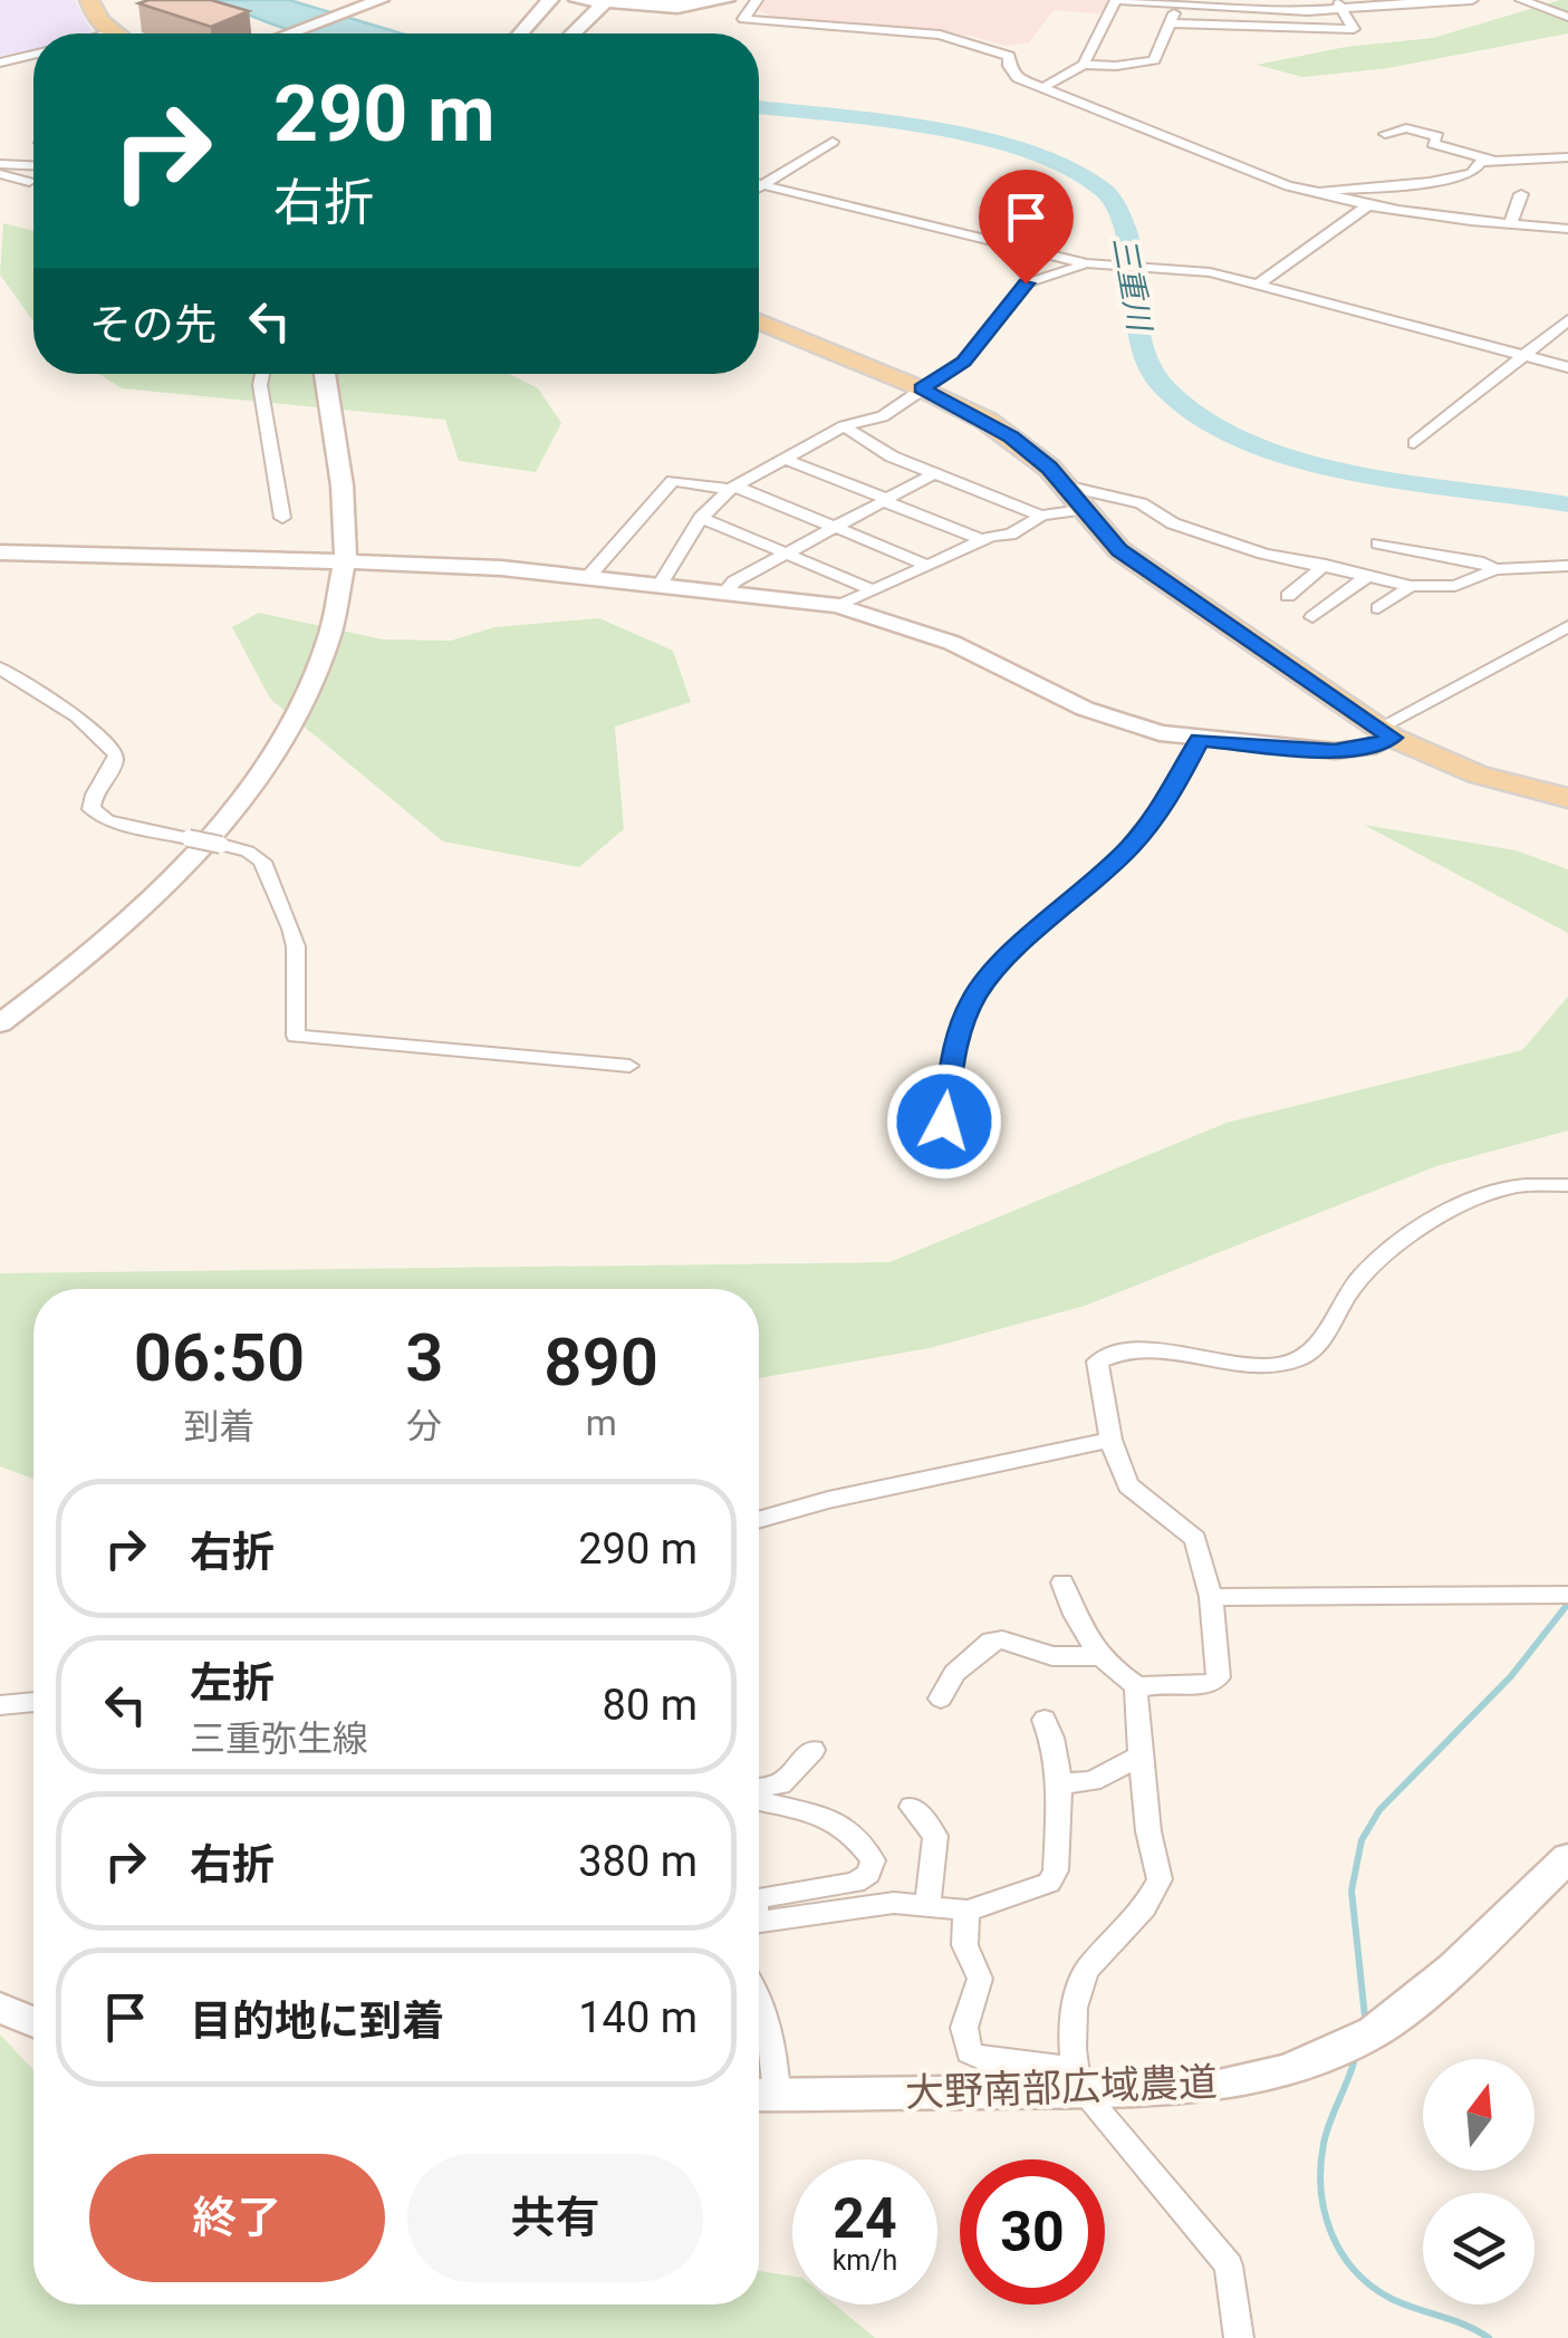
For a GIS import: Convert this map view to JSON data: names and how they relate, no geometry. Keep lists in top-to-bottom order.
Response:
{
  "streets": {
    "main road": ["大野南部広域農道"]
  },
  "water": ["三重川"],
  "north": "top",
  "page": {
    "turn": ["290 m", "右折"],
    "then": "その先",
    "eta": [
      "06:50",
      "到着",
      "3",
      "分",
      "890",
      "m"
    ],
    "list": [
      {
        "name": "右折",
        "value": "290 m"
      },
      {
        "name": "左折",
        "note": "三重弥生線",
        "value": "80 m"
      },
      {
        "name": "右折",
        "value": "380 m"
      },
      {
        "name": "目的地に到着",
        "value": "140 m"
      }
    ],
    "buttons": ["終了", "共有"],
    "speed": "24 km/h",
    "limit": "30"
  }
}
